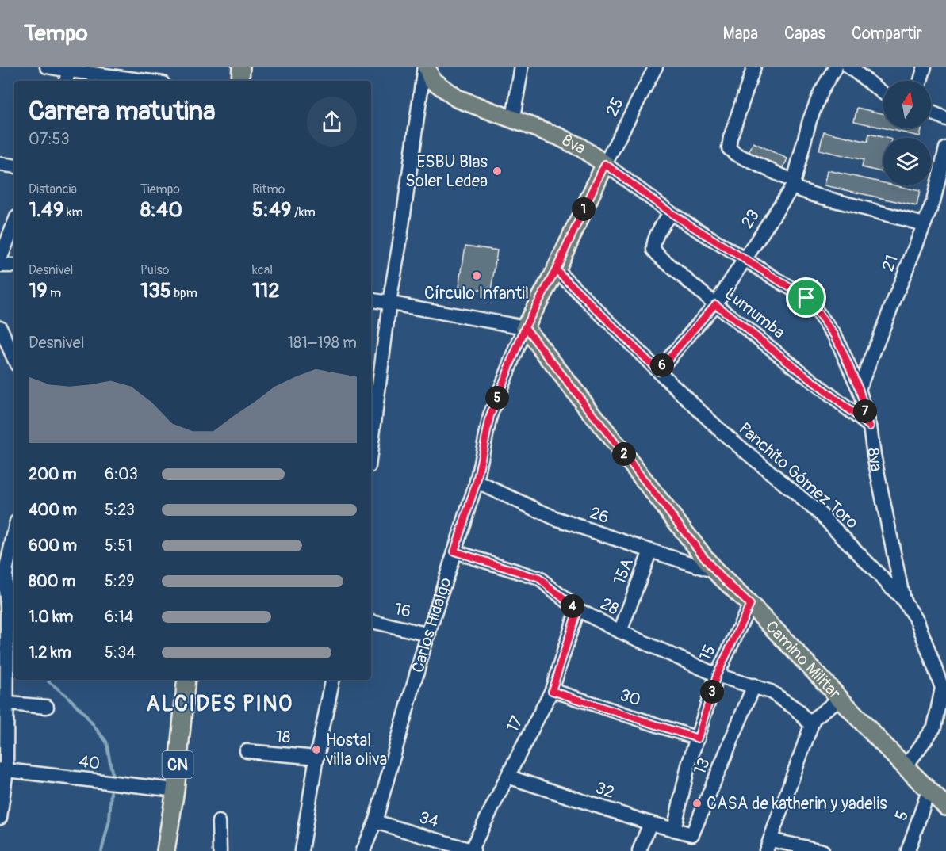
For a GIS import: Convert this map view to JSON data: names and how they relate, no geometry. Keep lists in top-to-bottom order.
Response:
{
  "streets": {
    "main road": [
      "8va",
      "Carlos Hidalgo",
      "Camino Militar",
      "CN"
    ],
    "street": [
      "25",
      "23",
      "21",
      "Lumumba",
      "Panchito Gómez Toro",
      "26",
      "15A",
      "28",
      "16",
      "15",
      "30",
      "17",
      "18",
      "40",
      "13",
      "32",
      "5",
      "34"
    ]
  },
  "crossings": [
    ["25", "8va"],
    ["25", "Carlos Hidalgo"],
    ["8va", "23"],
    ["8va", "21"],
    ["8va", "Lumumba"],
    ["8va", "Panchito Gómez Toro"],
    ["8va", "Carlos Hidalgo"],
    ["23", "Lumumba"],
    ["23", "Panchito Gómez Toro"],
    ["Panchito Gómez Toro", "Carlos Hidalgo"],
    ["Panchito Gómez Toro", "Camino Militar"],
    ["26", "15A"],
    ["26", "Carlos Hidalgo"],
    ["26", "Camino Militar"],
    ["15A", "28"],
    ["28", "Carlos Hidalgo"],
    ["28", "15"],
    ["28", "17"],
    ["28", "13"],
    ["16", "Carlos Hidalgo"],
    ["Carlos Hidalgo", "Camino Militar"],
    ["Carlos Hidalgo", "34"],
    ["15", "Camino Militar"],
    ["15", "30"],
    ["15", "32"],
    ["Camino Militar", "5"],
    ["30", "17"],
    ["17", "32"],
    ["17", "34"],
    ["40", "CN"],
    ["13", "32"]
  ],
  "districts": ["ALCIDES PINO"],
  "places": [
    "ESBU Blas Soler Ledea",
    "Círculo Infantil",
    "Hostal villa oliva",
    "CASA de katherin y yadelis"
  ],
  "north": "top",
  "page": {
    "header": "Tempo",
    "nav": ["Mapa", "Capas", "Compartir"],
    "heading": ["Carrera matutina", "07:53"],
    "stats": [
      ["Distancia", "1.49 km"],
      ["Tiempo", "8:40"],
      ["Ritmo", "5:49 /km"],
      ["Desnivel", "19 m"],
      ["Pulso", "135 bpm"],
      ["kcal", "112"]
    ],
    "pins": [
      "1",
      "6",
      "5",
      "7",
      "2",
      "4",
      "3"
    ],
    "chart": ["Desnivel", "181–198 m"],
    "list": [
      {
        "name": "200 m",
        "note": "6:03"
      },
      {
        "name": "400 m",
        "note": "5:23"
      },
      {
        "name": "600 m",
        "note": "5:51"
      },
      {
        "name": "800 m",
        "note": "5:29"
      },
      {
        "name": "1.0 km",
        "note": "6:14"
      },
      {
        "name": "1.2 km",
        "note": "5:34"
      }
    ]
  }
}
